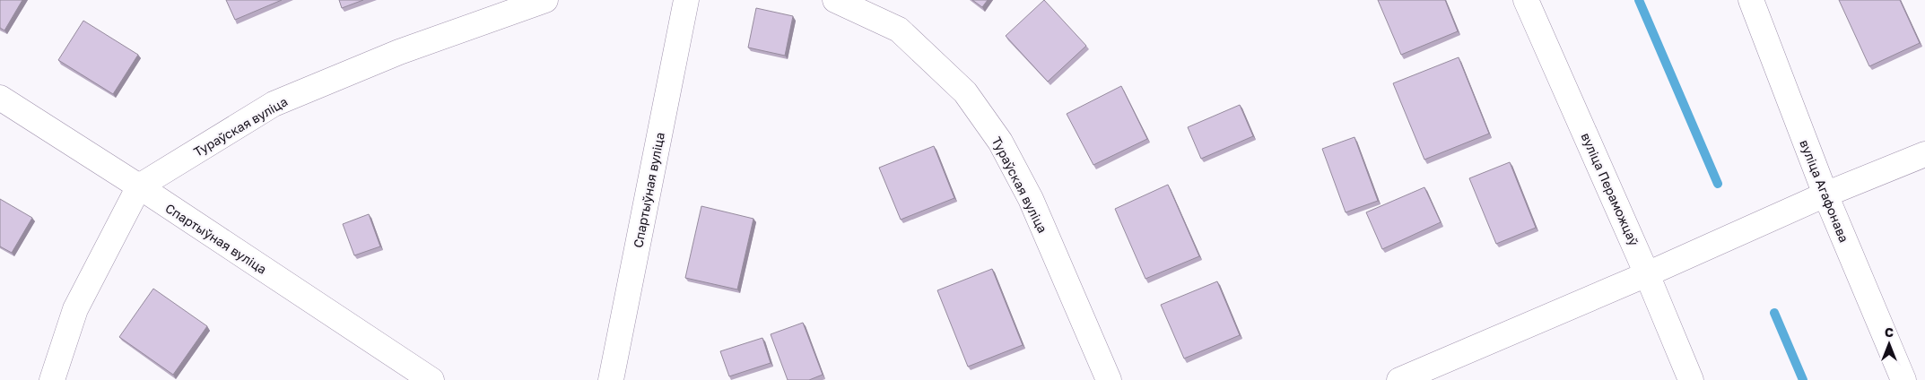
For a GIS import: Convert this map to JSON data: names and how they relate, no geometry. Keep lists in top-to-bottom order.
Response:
{
  "streets": {
    "street": [
      "Тураўская вуліца",
      "вуліца Пераможцаў",
      "Спартыўная вуліца",
      "вуліца Агафонава"
    ]
  },
  "crossings": [
    ["Тураўская вуліца", "Спартыўная вуліца"]
  ],
  "north": "top"
}
